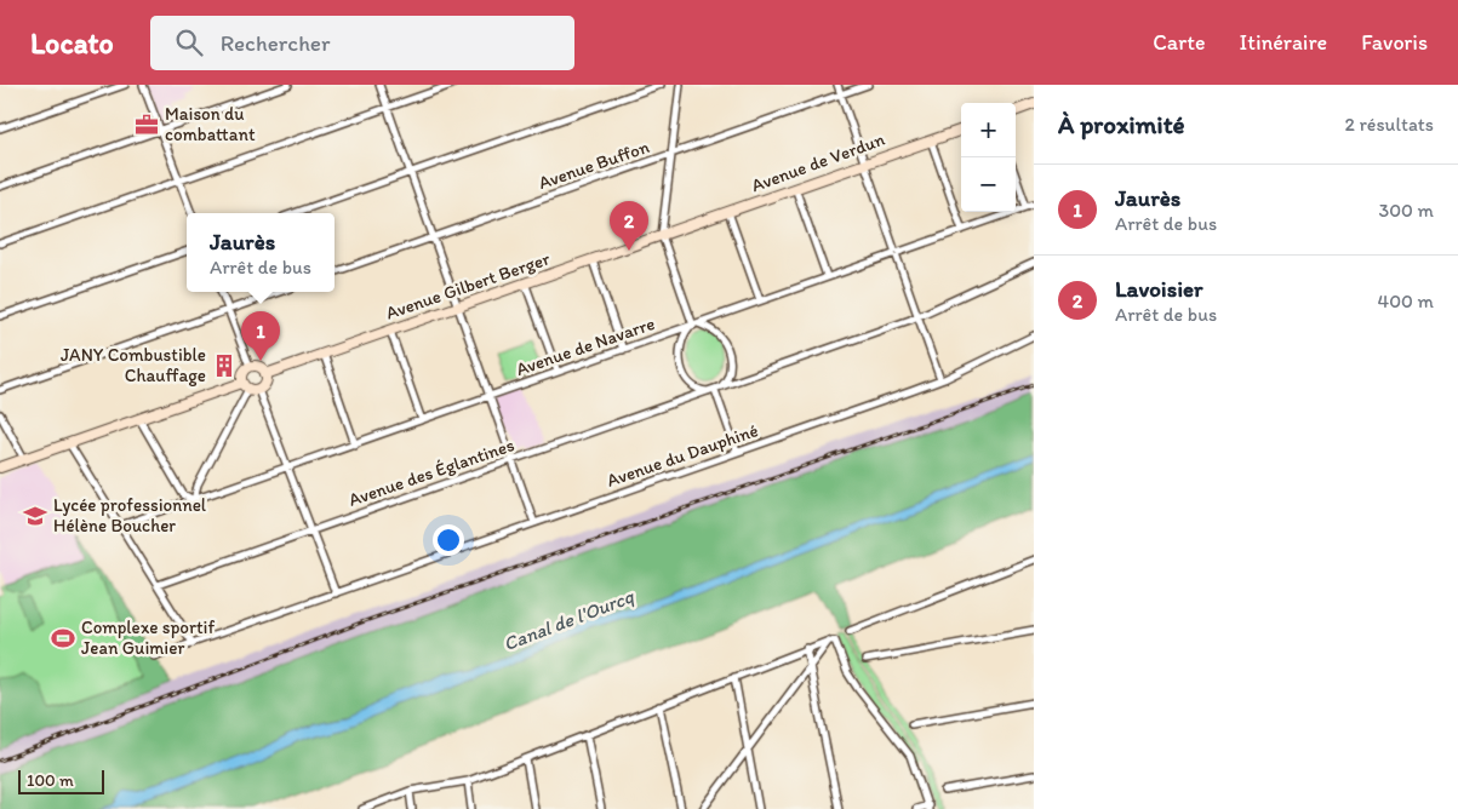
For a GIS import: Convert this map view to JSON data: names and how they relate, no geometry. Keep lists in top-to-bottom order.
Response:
{
  "streets": {
    "street": [
      "Avenue de Verdun",
      "Avenue Buffon",
      "Avenue Gilbert Berger",
      "Avenue de Navarre",
      "Avenue du Dauphiné",
      "Avenue des Églantines"
    ]
  },
  "crossings": [
    ["Avenue de Verdun", "Avenue Gilbert Berger"],
    ["Avenue de Navarre", "Avenue des Églantines"]
  ],
  "water": ["Canal de l'Ourcq"],
  "places": {
    "office": ["Maison du combattant"],
    "building": ["JANY Combustible Chauffage"],
    "school or university": ["Lycée professionnel Hélène Boucher"],
    "sports": ["Complexe sportif Jean Guimier"]
  },
  "scale_bar": "100 m",
  "page": {
    "header": "Locato",
    "search": "Rechercher",
    "nav": ["Carte", "Itinéraire", "Favoris"],
    "heading": ["À proximité", "2 résultats"],
    "map_buttons": ["+", "−"],
    "list": [
      {
        "mark": "1",
        "name": "Jaurès",
        "note": "Arrêt de bus",
        "value": "300 m"
      },
      {
        "mark": "2",
        "name": "Lavoisier",
        "note": "Arrêt de bus",
        "value": "400 m"
      }
    ],
    "pins": ["2", "1"],
    "popup": ["Jaurès", "Arrêt de bus"],
    "scale": "100 m"
  }
}
